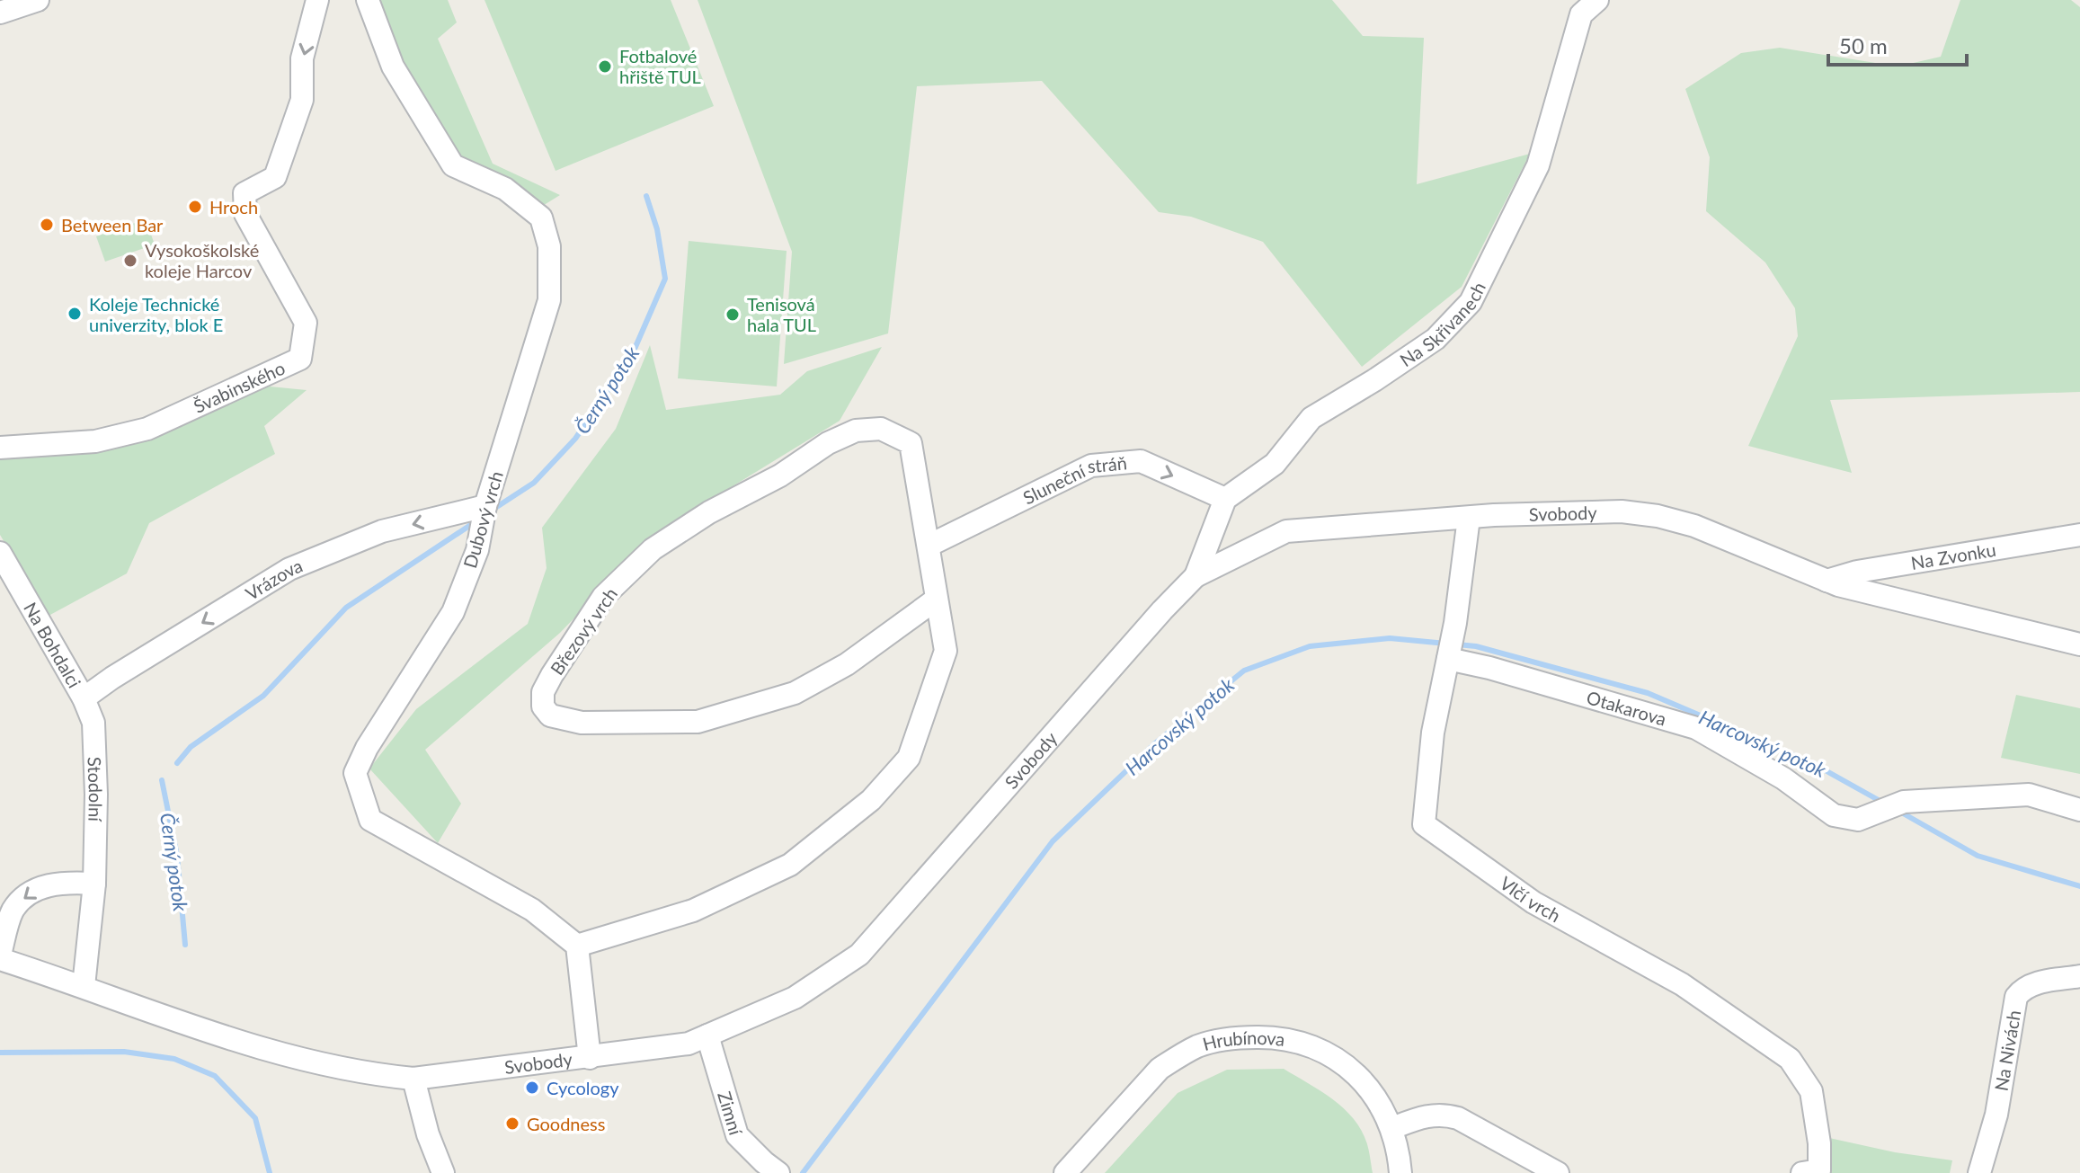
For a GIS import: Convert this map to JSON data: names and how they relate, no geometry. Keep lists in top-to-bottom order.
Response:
{
  "streets": {
    "street": [
      "Na Skřivanech",
      "Švabinského",
      "Sluneční stráň",
      "Svobody",
      "Dubový vrch",
      "Na Zvonku",
      "Vrázova",
      "Březový vrch",
      "Na Bohdalci",
      "Otakarova",
      "Stodolní",
      "Vlčí vrch",
      "Hrubínova",
      "Na Nivách",
      "Zimní"
    ]
  },
  "crossings": [
    ["Na Skřivanech", "Sluneční stráň"],
    ["Sluneční stráň", "Březový vrch"],
    ["Svobody", "Na Zvonku"],
    ["Svobody", "Stodolní"],
    ["Svobody", "Vlčí vrch"],
    ["Svobody", "Zimní"],
    ["Dubový vrch", "Vrázova"],
    ["Dubový vrch", "Březový vrch"],
    ["Vrázova", "Na Bohdalci"],
    ["Vrázova", "Stodolní"],
    ["Na Bohdalci", "Stodolní"],
    ["Otakarova", "Vlčí vrch"]
  ],
  "one_way": ["Sluneční stráň", "Vrázova"],
  "water": ["Černý potok", "Harcovský potok"],
  "places": [
    "Fotbalové hřiště TUL",
    "Hroch",
    "Between Bar",
    "Vysokoškolské koleje Harcov",
    "Koleje Technické univerzity, blok E",
    "Tenisová hala TUL",
    "Cycology",
    "Goodness"
  ],
  "scale_bar": "50 m"
}
